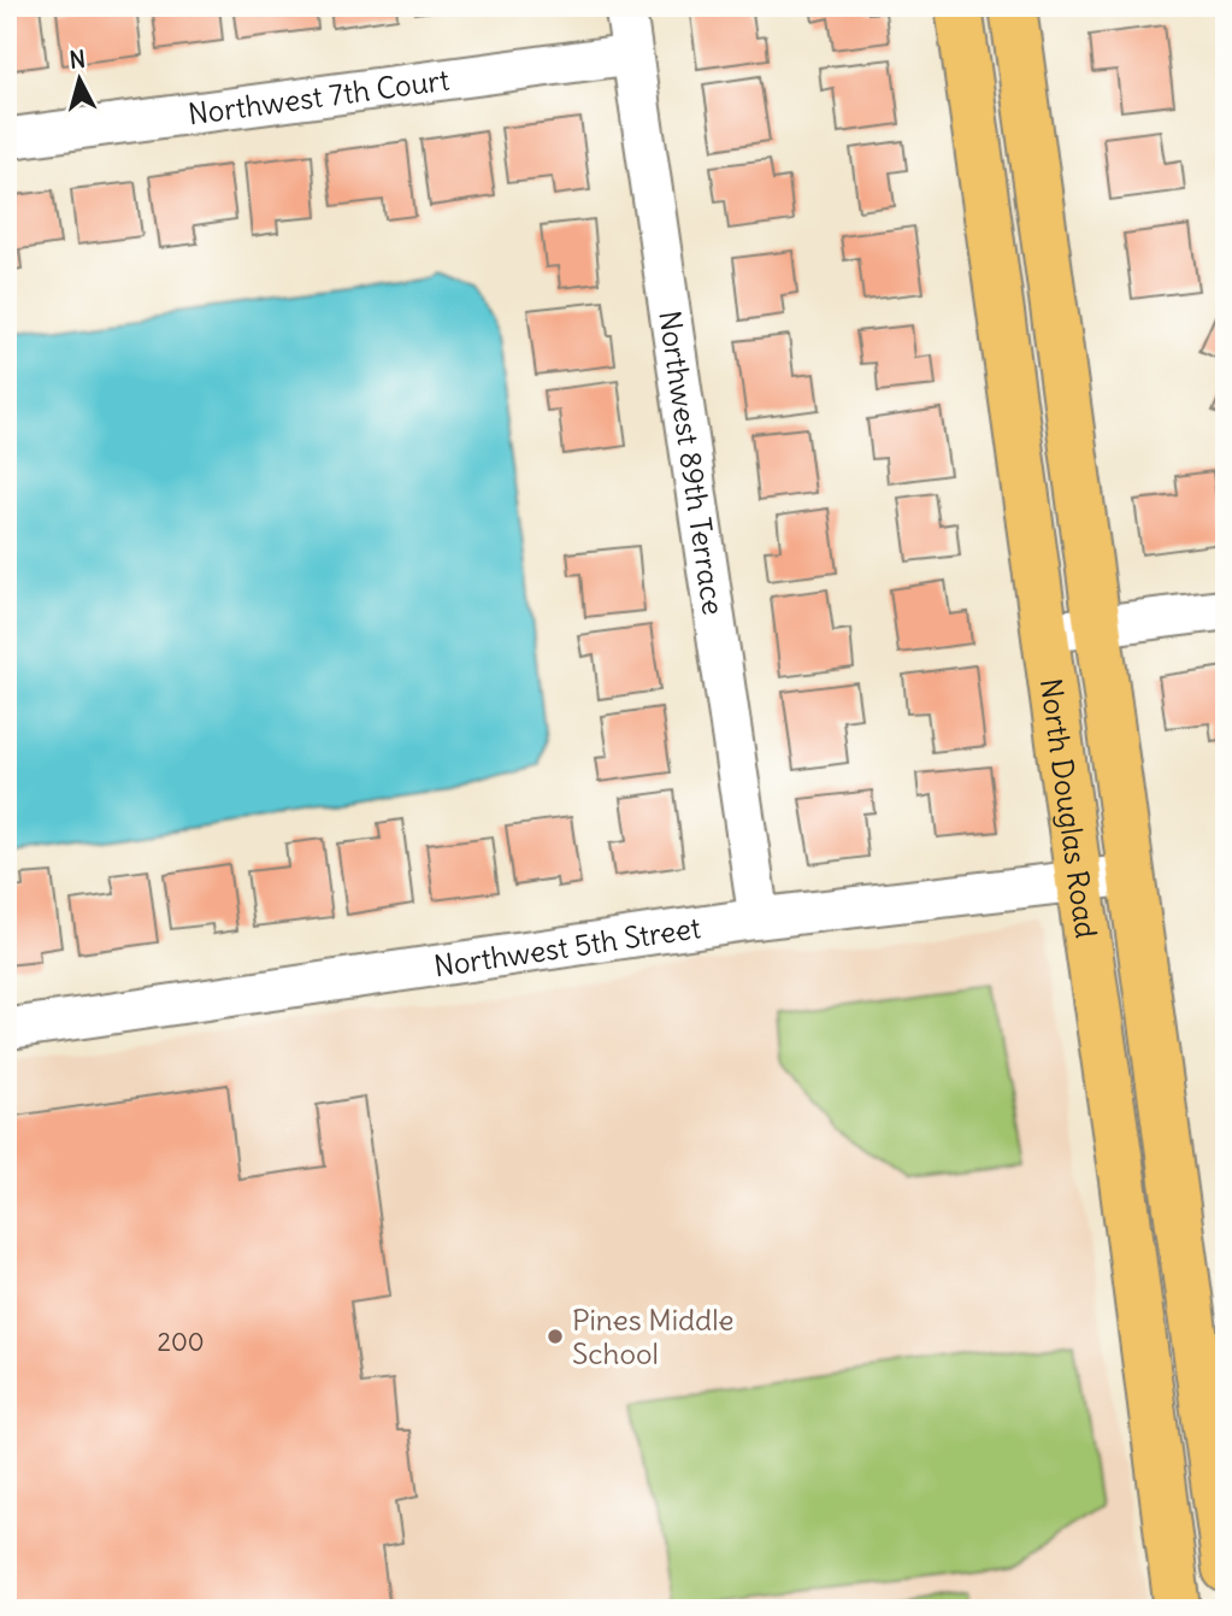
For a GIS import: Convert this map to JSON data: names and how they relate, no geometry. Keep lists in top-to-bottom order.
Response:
{
  "streets": {
    "main road": ["North Douglas Road"],
    "street": ["Northwest 7th Court", "Northwest 89th Terrace", "Northwest 5th Street"]
  },
  "crossings": [
    ["Northwest 7th Court", "Northwest 89th Terrace"],
    ["Northwest 89th Terrace", "Northwest 5th Street"],
    ["North Douglas Road", "Northwest 5th Street"]
  ],
  "places": ["Pines Middle School"],
  "house_numbers": ["200"],
  "north": "top"
}
